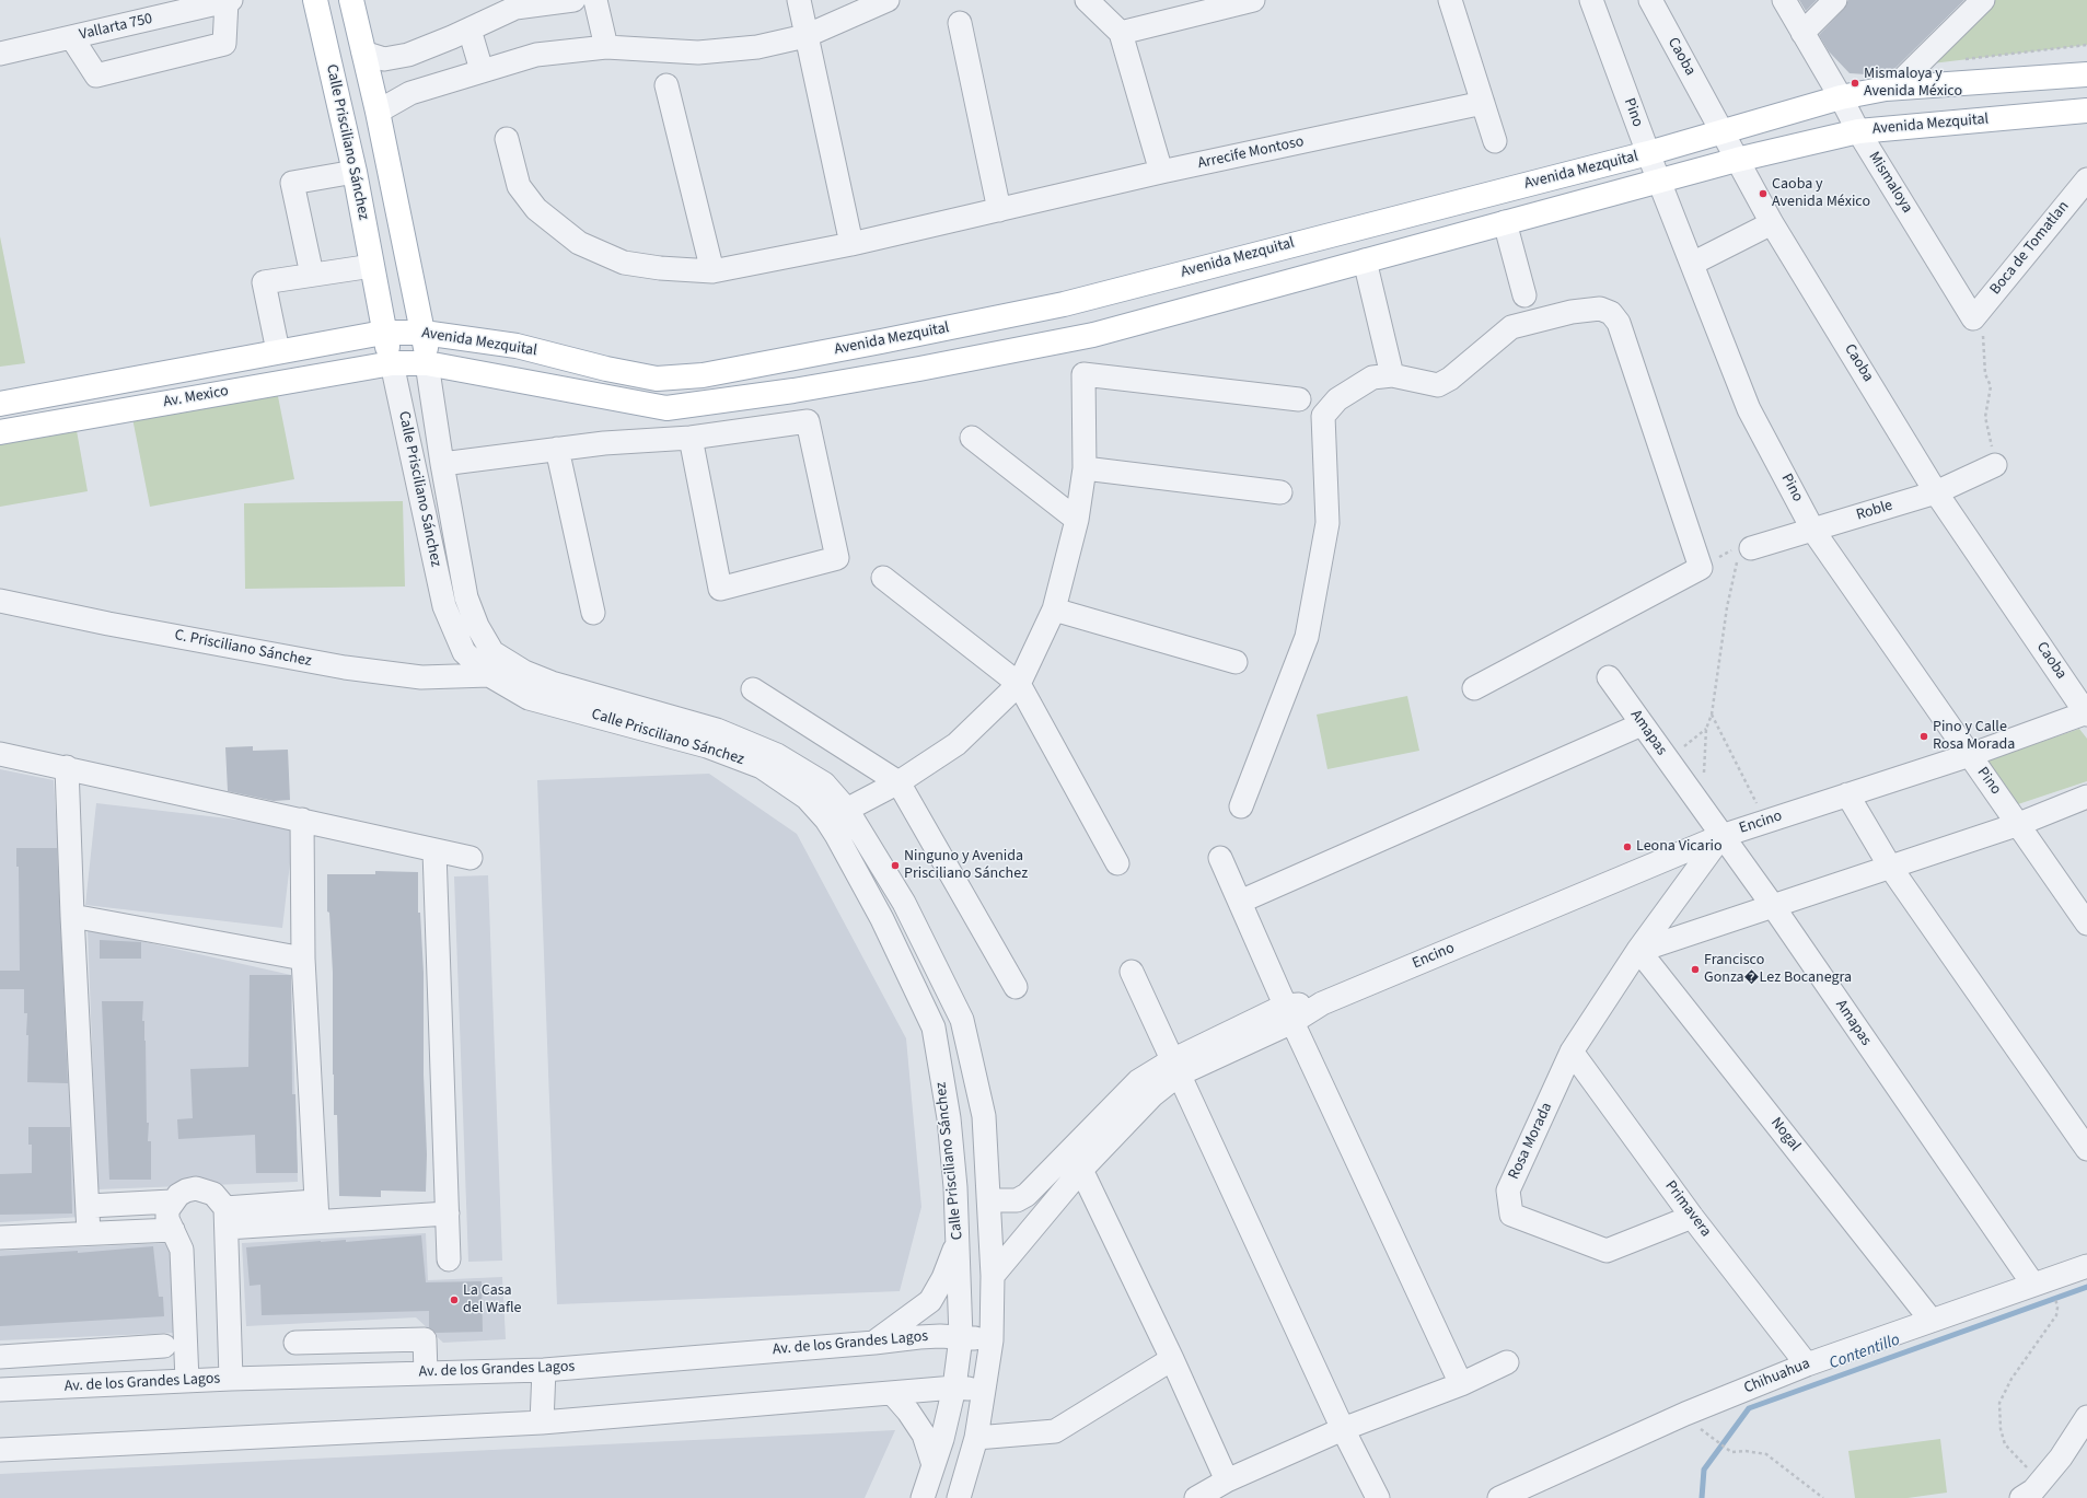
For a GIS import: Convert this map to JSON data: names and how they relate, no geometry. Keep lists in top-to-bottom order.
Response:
{
  "streets": {
    "main road": ["Avenida Mezquital", "Calle Prisciliano Sánchez", "Av. Mexico"],
    "street": [
      "Vallarta 750",
      "Caoba",
      "Pino",
      "Arrecife Montoso",
      "Mismaloya",
      "Boca de Tomatlan",
      "Roble",
      "C. Prisciliano Sánchez",
      "Amapas",
      "Encino",
      "Nogal",
      "Rosa Morada",
      "Primavera",
      "Av. de los Grandes Lagos",
      "Chihuahua"
    ]
  },
  "crossings": [
    ["Caoba", "Avenida Mezquital"],
    ["Caoba", "Roble"],
    ["Caoba", "Encino"],
    ["Pino", "Avenida Mezquital"],
    ["Pino", "Roble"],
    ["Pino", "Encino"],
    ["Avenida Mezquital", "Calle Prisciliano Sánchez"],
    ["Avenida Mezquital", "Mismaloya"],
    ["Avenida Mezquital", "Av. Mexico"],
    ["Calle Prisciliano Sánchez", "Av. Mexico"],
    ["Calle Prisciliano Sánchez", "C. Prisciliano Sánchez"],
    ["Calle Prisciliano Sánchez", "Av. de los Grandes Lagos"],
    ["Mismaloya", "Boca de Tomatlan"],
    ["Amapas", "Encino"],
    ["Amapas", "Rosa Morada"],
    ["Amapas", "Chihuahua"],
    ["Encino", "Rosa Morada"],
    ["Nogal", "Rosa Morada"],
    ["Nogal", "Chihuahua"],
    ["Rosa Morada", "Primavera"],
    ["Primavera", "Chihuahua"]
  ],
  "water": ["Contentillo"],
  "places": [
    "Mismaloya y Avenida México",
    "Caoba y Avenida México",
    "Pino y Calle Rosa Morada",
    "Leona Vicario",
    "Ninguno y Avenida Prisciliano Sánchez",
    "Francisco Gonza�Lez Bocanegra",
    "La Casa del Wafle"
  ]
}
